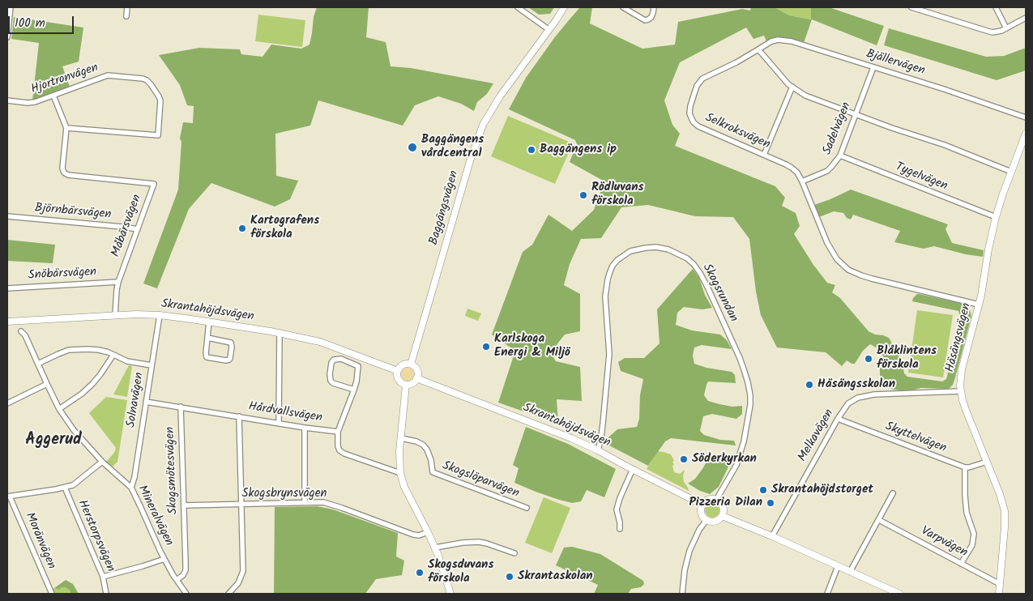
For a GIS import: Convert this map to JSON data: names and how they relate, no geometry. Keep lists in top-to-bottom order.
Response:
{
  "streets": {
    "street": [
      "Bjällervägen",
      "Hjortronvägen",
      "Sadelvägen",
      "Selkroksvägen",
      "Tygelvägen",
      "Baggängsvägen",
      "Björnbärsvägen",
      "Måbärsvägen",
      "Snöbärsvägen",
      "Skogsrundan",
      "Skrantahöjdsvägen",
      "Häsängsvägen",
      "Solnavägen",
      "Hårdvallsvägen",
      "Melkavägen",
      "Skyttelvägen",
      "Skogsmötesvägen",
      "Skogslöparvägen",
      "Skogsbrynsvägen",
      "Mineralvägen",
      "Herstorpsvägen",
      "Moränvägen",
      "Varpvägen"
    ]
  },
  "crossings": [
    ["Bjällervägen", "Sadelvägen"],
    ["Bjällervägen", "Selkroksvägen"],
    ["Hjortronvägen", "Måbärsvägen"],
    ["Sadelvägen", "Selkroksvägen"],
    ["Sadelvägen", "Tygelvägen"],
    ["Selkroksvägen", "Häsängsvägen"],
    ["Tygelvägen", "Häsängsvägen"],
    ["Baggängsvägen", "Skrantahöjdsvägen"],
    ["Björnbärsvägen", "Måbärsvägen"],
    ["Måbärsvägen", "Snöbärsvägen"],
    ["Måbärsvägen", "Skrantahöjdsvägen"],
    ["Skogsrundan", "Skrantahöjdsvägen"],
    ["Skrantahöjdsvägen", "Solnavägen"],
    ["Häsängsvägen", "Melkavägen"],
    ["Häsängsvägen", "Varpvägen"],
    ["Solnavägen", "Hårdvallsvägen"],
    ["Solnavägen", "Mineralvägen"],
    ["Hårdvallsvägen", "Skogsmötesvägen"],
    ["Melkavägen", "Skyttelvägen"],
    ["Skogsmötesvägen", "Skogsbrynsvägen"],
    ["Skogsmötesvägen", "Mineralvägen"]
  ],
  "districts": ["Aggerud"],
  "places": [
    "Baggängens vårdcentral",
    "Baggängens ip",
    "Rödluvans förskola",
    "Kartografens förskola",
    "Karlskoga Energi & Miljö",
    "Blåklintens förskola",
    "Häsängsskolan",
    "Söderkyrkan",
    "Skrantahöjdstorget",
    "Pizzeria Dilan",
    "Skogsduvans förskola",
    "Skrantaskolan"
  ],
  "scale_bar": "100 m"
}
